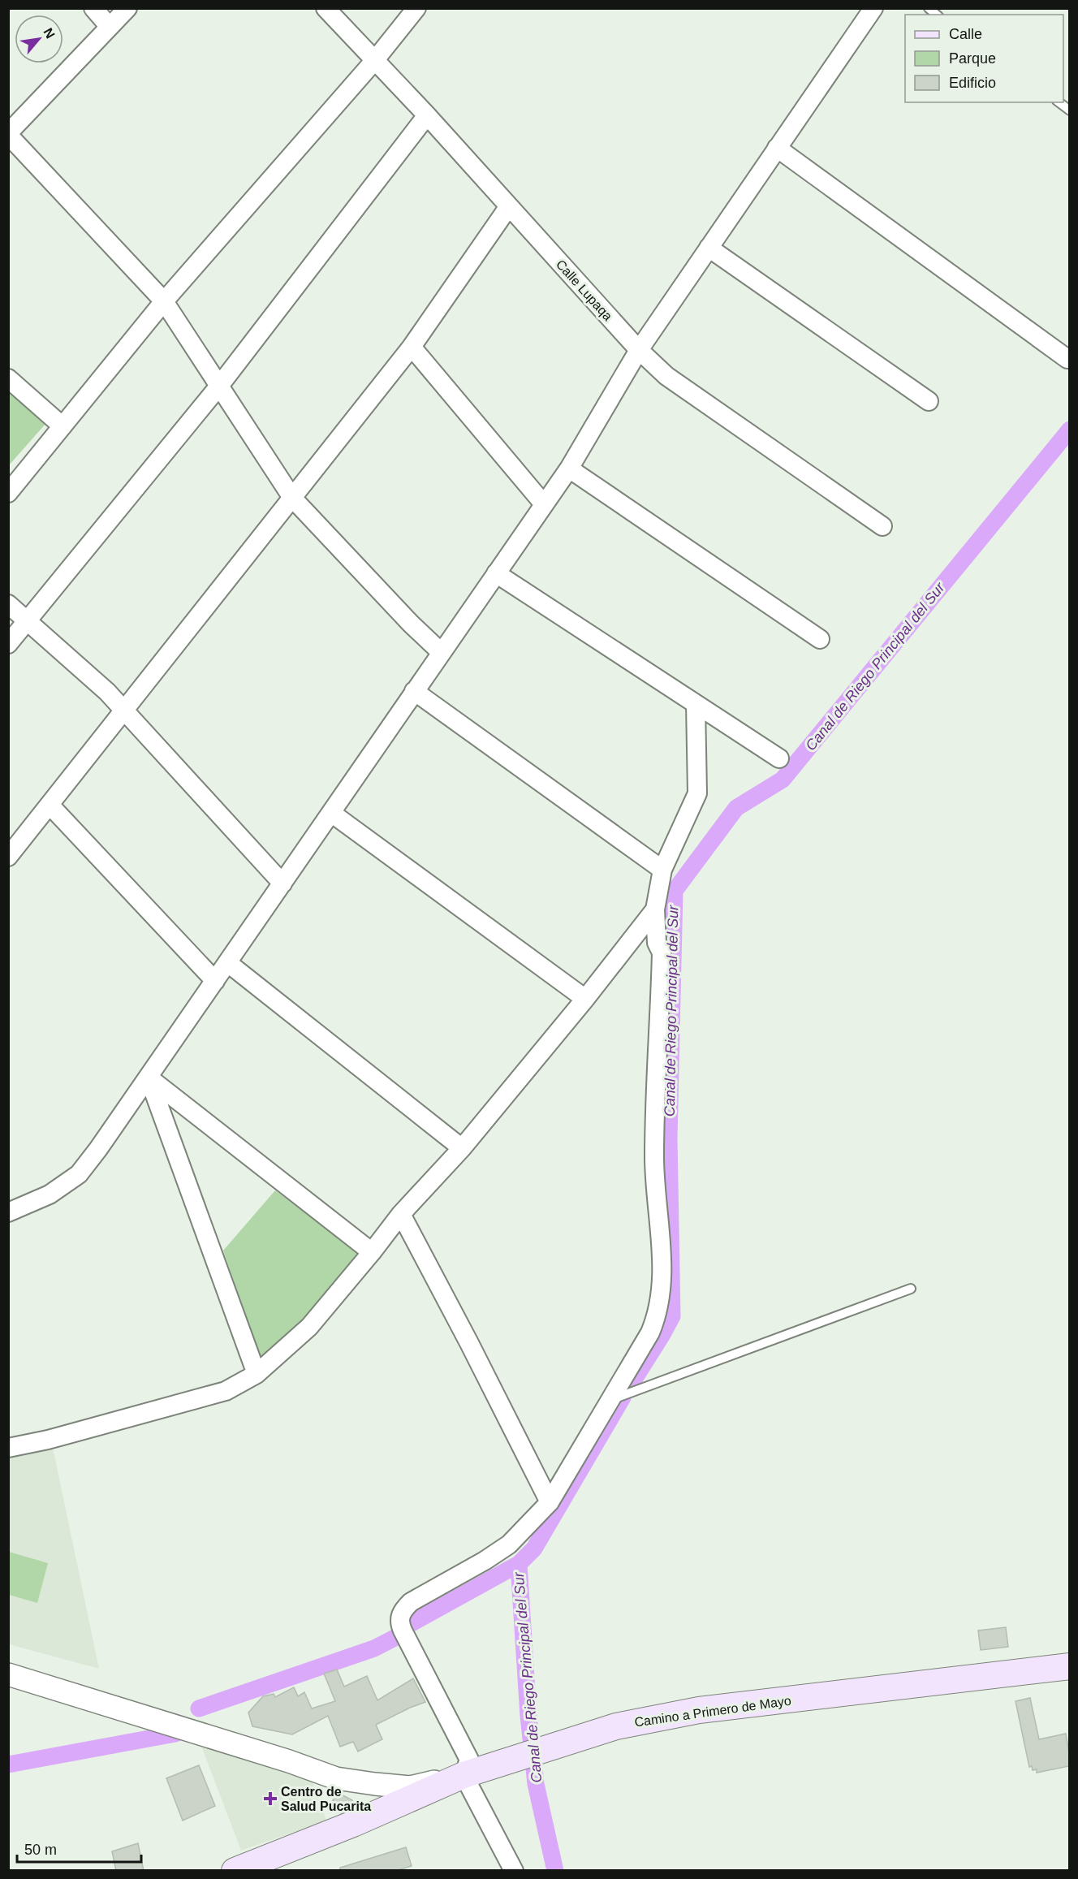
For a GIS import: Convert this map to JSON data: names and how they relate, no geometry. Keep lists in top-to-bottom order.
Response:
{
  "streets": {
    "main road": ["Camino a Primero de Mayo"],
    "street": ["Calle Lupaqa"]
  },
  "water": ["Canal de Riego Principal del Sur"],
  "places": {
    "health": ["Centro de Salud Pucarita"]
  },
  "legend": ["Calle", "Parque", "Edificio"],
  "scale_bar": "50 m",
  "north": "top right"
}
